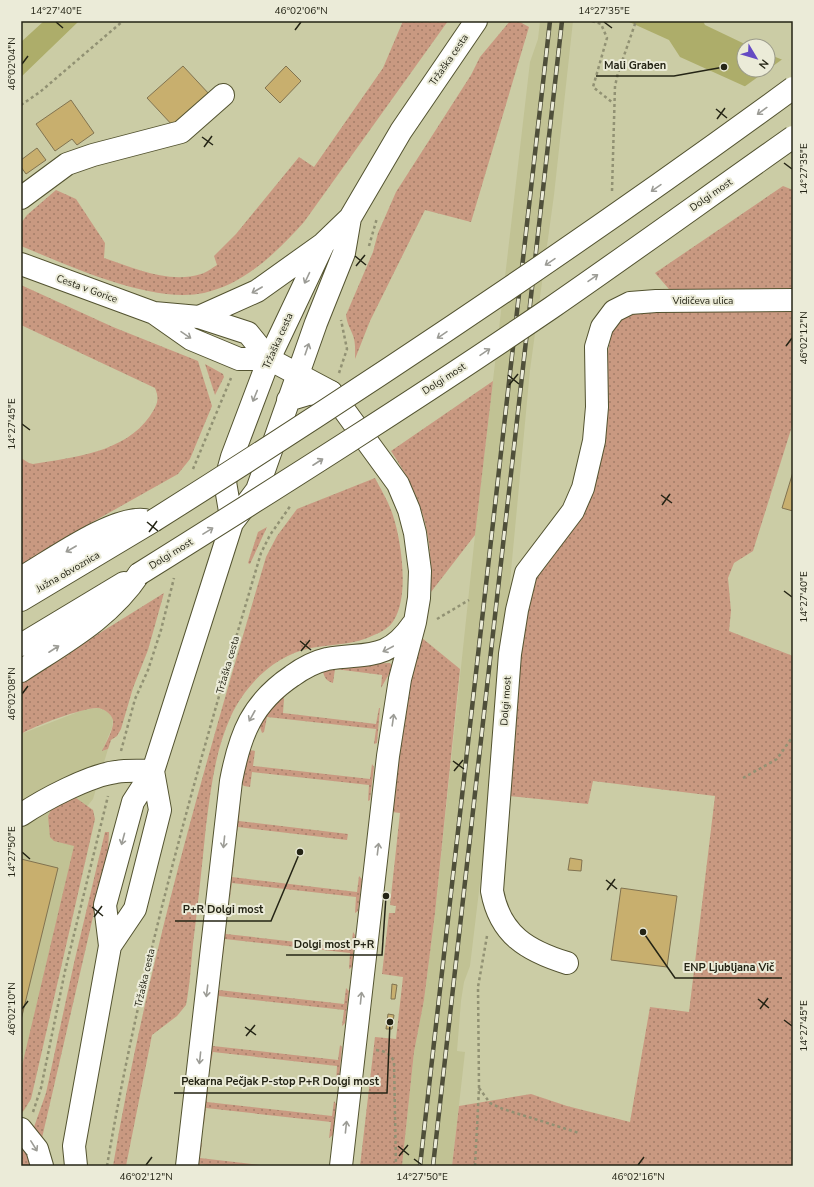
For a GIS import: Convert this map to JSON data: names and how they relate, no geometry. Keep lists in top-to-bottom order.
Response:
{
  "streets": {
    "main road": [
      "Tržaška cesta",
      "Dolgi most",
      "Cesta v Gorice",
      "Vidičeva ulica",
      "Južna obvoznica"
    ]
  },
  "crossings": [
    ["Tržaška cesta", "Cesta v Gorice"],
    ["Dolgi most", "Vidičeva ulica"]
  ],
  "places": [
    "Mali Graben",
    "P+R Dolgi most",
    "Dolgi most P+R",
    "ENP Ljubljana Vič",
    "Pekarna Pečjak P-stop P+R Dolgi most"
  ],
  "north": "bottom right",
  "coordinates": [
    "14°27'40\"E",
    "46°02'06\"N",
    "14°27'35\"E",
    "46°02'04\"N",
    "46°02'12\"N",
    "14°27'45\"E",
    "46°02'08\"N",
    "14°27'50\"E",
    "46°02'10\"N",
    "46°02'16\"N"
  ]
}
